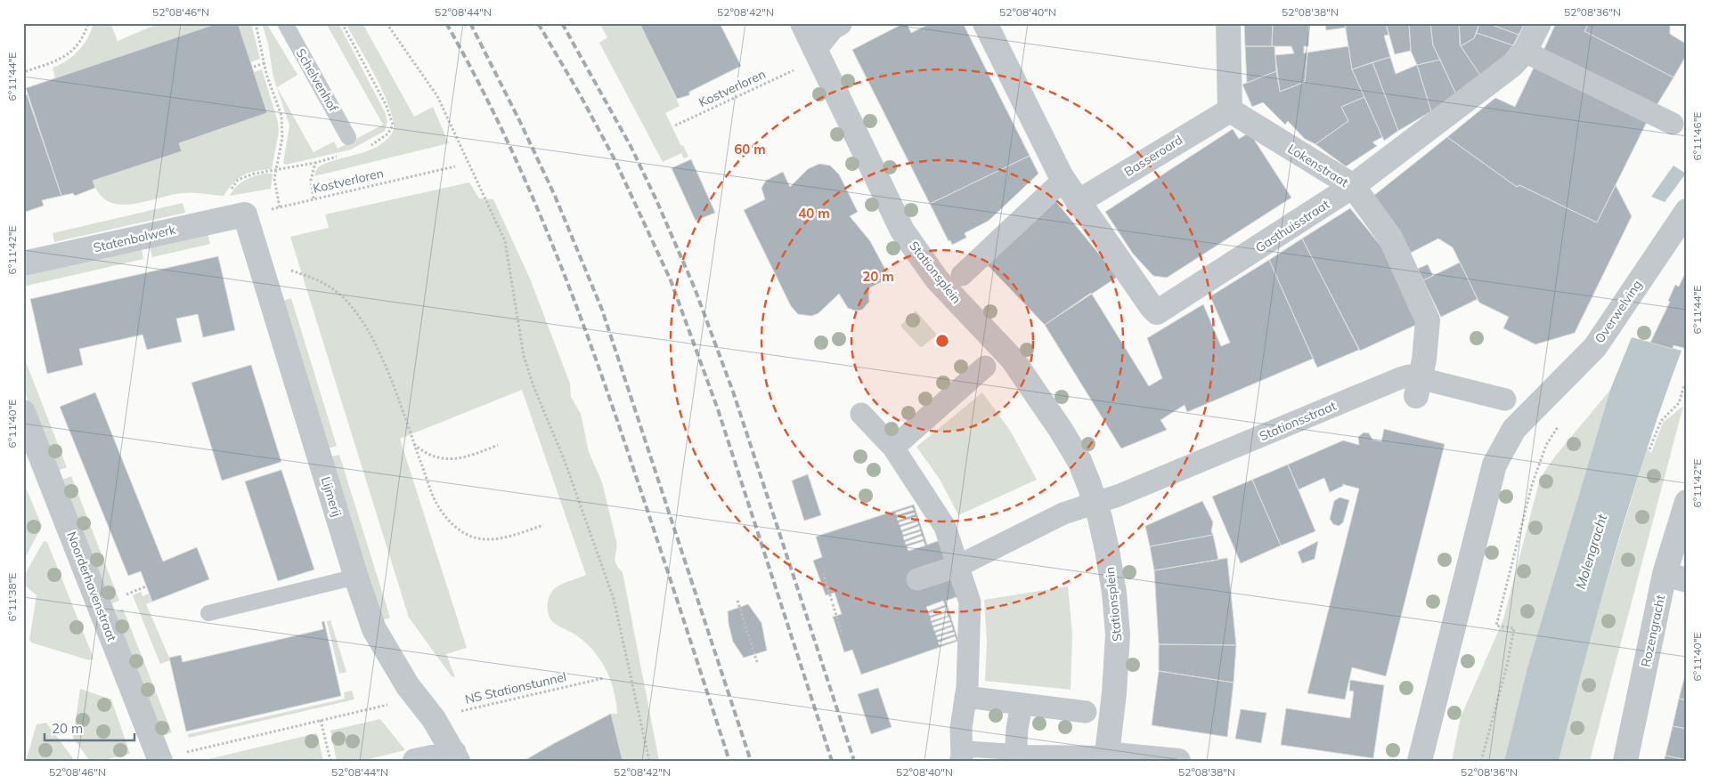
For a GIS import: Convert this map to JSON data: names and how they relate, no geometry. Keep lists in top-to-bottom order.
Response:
{
  "streets": {
    "street": [
      "Basseroord",
      "Lokenstraat",
      "Gasthuisstraat",
      "Statenbolwerk",
      "Stationsplein",
      "Overwelving",
      "Stationsstraat",
      "Lijmerij",
      "Noorderhavenstraat",
      "Rozengracht"
    ],
    "lane": ["Schelvenhof"],
    "path": ["Kostverloren", "NS Stationstunnel"]
  },
  "crossings": [
    ["Kostverloren", "Statenbolwerk"],
    ["Kostverloren", "Lijmerij"],
    ["Basseroord", "Lokenstraat"],
    ["Basseroord", "Gasthuisstraat"],
    ["Lokenstraat", "Gasthuisstraat"],
    ["Lokenstraat", "Stationsstraat"],
    ["Statenbolwerk", "Lijmerij"],
    ["Stationsplein", "Stationsstraat"],
    ["Lijmerij", "NS Stationstunnel"]
  ],
  "water": ["Molengracht"],
  "scale_bar": "20 m",
  "coordinates": [
    "52°08'46\"N",
    "52°08'44\"N",
    "52°08'42\"N",
    "52°08'40\"N",
    "52°08'38\"N",
    "52°08'36\"N",
    "6°11'44\"E",
    "6°11'46\"E",
    "6°11'42\"E",
    "6°11'40\"E",
    "6°11'38\"E"
  ],
  "rings": ["60 m", "40 m", "20 m"]
}
